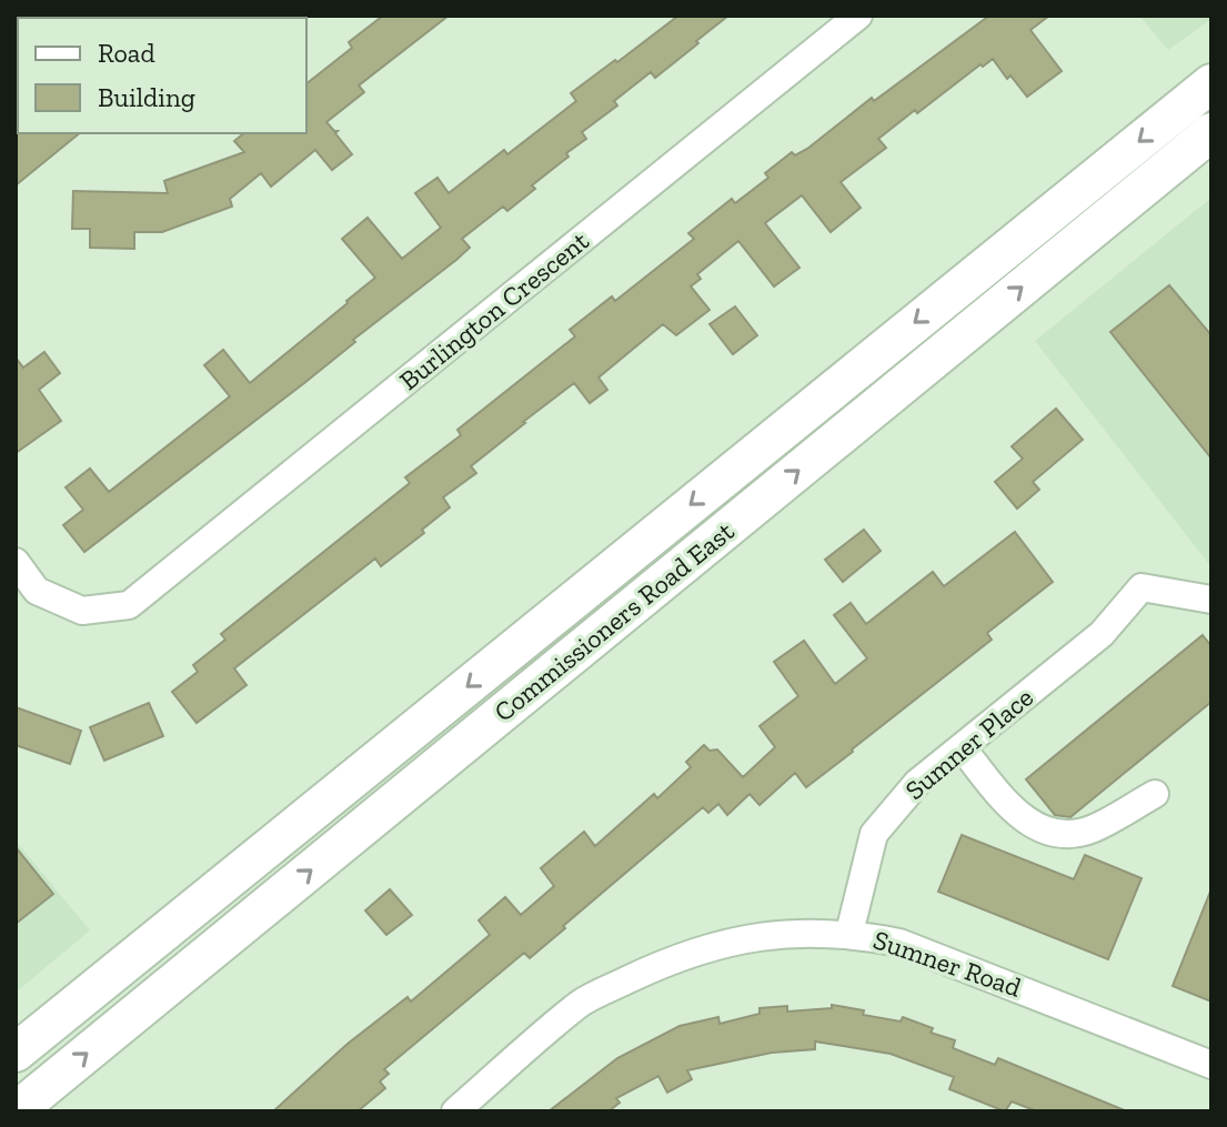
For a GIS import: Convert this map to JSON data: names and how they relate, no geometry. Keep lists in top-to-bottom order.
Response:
{
  "streets": {
    "main road": ["Commissioners Road East"],
    "street": ["Burlington Crescent", "Sumner Place", "Sumner Road"]
  },
  "crossings": [
    ["Sumner Place", "Sumner Road"]
  ],
  "legend": ["Road", "Building"]
}
